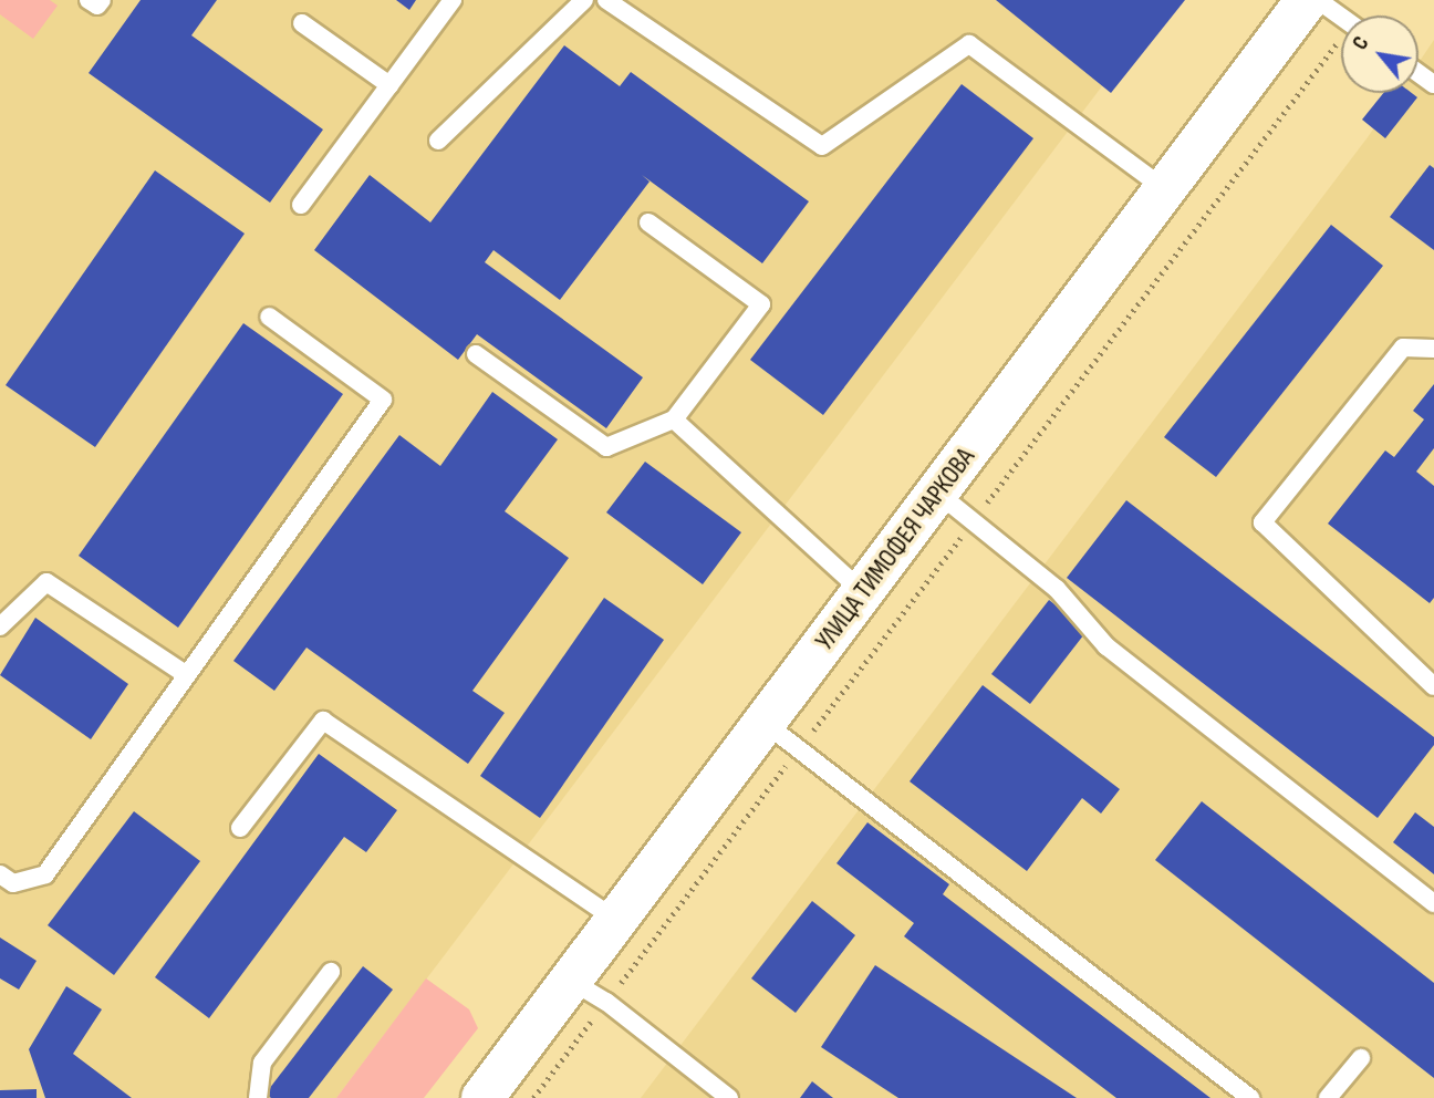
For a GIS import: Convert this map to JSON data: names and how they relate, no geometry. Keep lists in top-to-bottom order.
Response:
{
  "streets": {
    "main road": ["УЛИЦА ТИМОФЕЯ ЧАРКОВА"]
  },
  "north": "top left"
}
